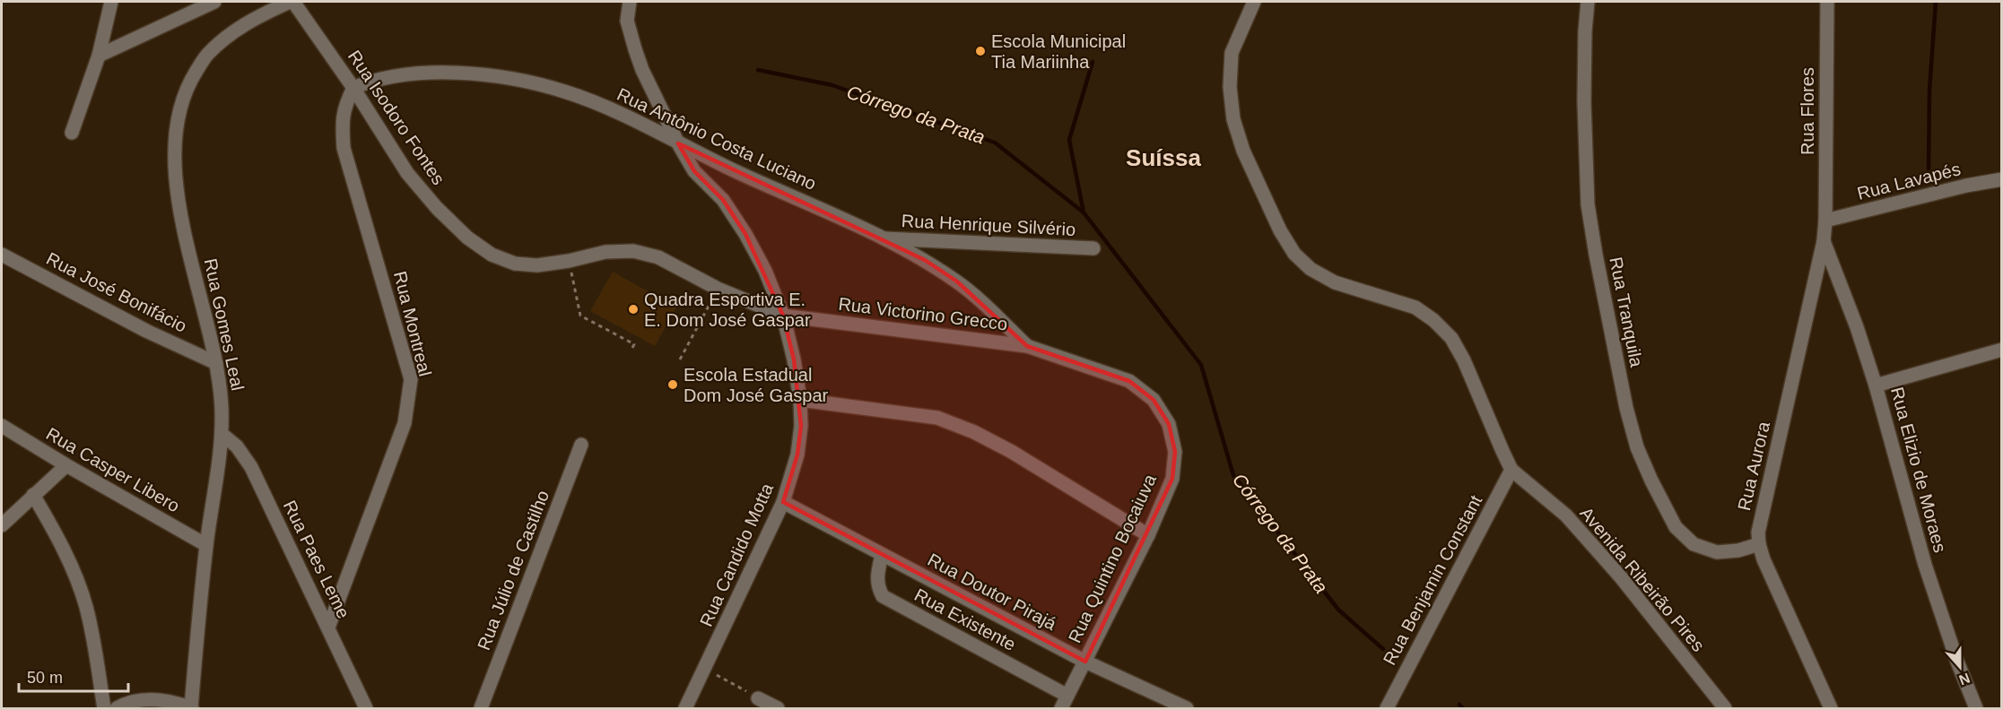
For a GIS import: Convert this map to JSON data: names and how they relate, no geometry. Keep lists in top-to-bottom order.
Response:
{
  "streets": {
    "street": [
      "Rua Flores",
      "Rua Isodoro Fontes",
      "Rua Antônio Costa Luciano",
      "Rua Lavapés",
      "Rua Henrique Silvério",
      "Rua José Bonifácio",
      "Rua Tranquila",
      "Rua Victorino Grecco",
      "Rua Montreal",
      "Rua Gomes Leal",
      "Rua Aurora",
      "Rua Casper Libero",
      "Rua Elizio de Moraes",
      "Rua Candido Motta",
      "Rua Quintino Bocaiuva",
      "Rua Paes Leme",
      "Rua Júlio de Castilho",
      "Avenida Ribeirão Pires",
      "Rua Benjamin Constant",
      "Rua Doutor Pirajá",
      "Rua Existente"
    ]
  },
  "crossings": [
    ["Rua Flores", "Rua Lavapés"],
    ["Rua Flores", "Rua Aurora"],
    ["Rua Isodoro Fontes", "Rua Antônio Costa Luciano"],
    ["Rua Isodoro Fontes", "Rua Victorino Grecco"],
    ["Rua Isodoro Fontes", "Rua Montreal"],
    ["Rua Isodoro Fontes", "Rua Gomes Leal"],
    ["Rua Isodoro Fontes", "Rua Candido Motta"],
    ["Rua Antônio Costa Luciano", "Rua Henrique Silvério"],
    ["Rua Antônio Costa Luciano", "Rua Victorino Grecco"],
    ["Rua Antônio Costa Luciano", "Rua Montreal"],
    ["Rua Antônio Costa Luciano", "Rua Candido Motta"],
    ["Rua Antônio Costa Luciano", "Rua Quintino Bocaiuva"],
    ["Rua Lavapés", "Rua Aurora"],
    ["Rua José Bonifácio", "Rua Gomes Leal"],
    ["Rua Tranquila", "Rua Aurora"],
    ["Rua Victorino Grecco", "Rua Candido Motta"],
    ["Rua Victorino Grecco", "Rua Quintino Bocaiuva"],
    ["Rua Montreal", "Rua Paes Leme"],
    ["Rua Gomes Leal", "Rua Casper Libero"],
    ["Rua Gomes Leal", "Rua Paes Leme"],
    ["Rua Aurora", "Rua Elizio de Moraes"],
    ["Rua Candido Motta", "Rua Doutor Pirajá"],
    ["Rua Quintino Bocaiuva", "Rua Doutor Pirajá"],
    ["Rua Quintino Bocaiuva", "Rua Existente"],
    ["Avenida Ribeirão Pires", "Rua Benjamin Constant"],
    ["Rua Doutor Pirajá", "Rua Existente"]
  ],
  "districts": ["Suíssa"],
  "water": ["Córrego da Prata"],
  "places": ["Escola Municipal Tia Mariinha", "Quadra Esportiva E. E. Dom José Gaspar", "Escola Estadual Dom José Gaspar"],
  "scale_bar": "50 m",
  "north": "bottom"
}
